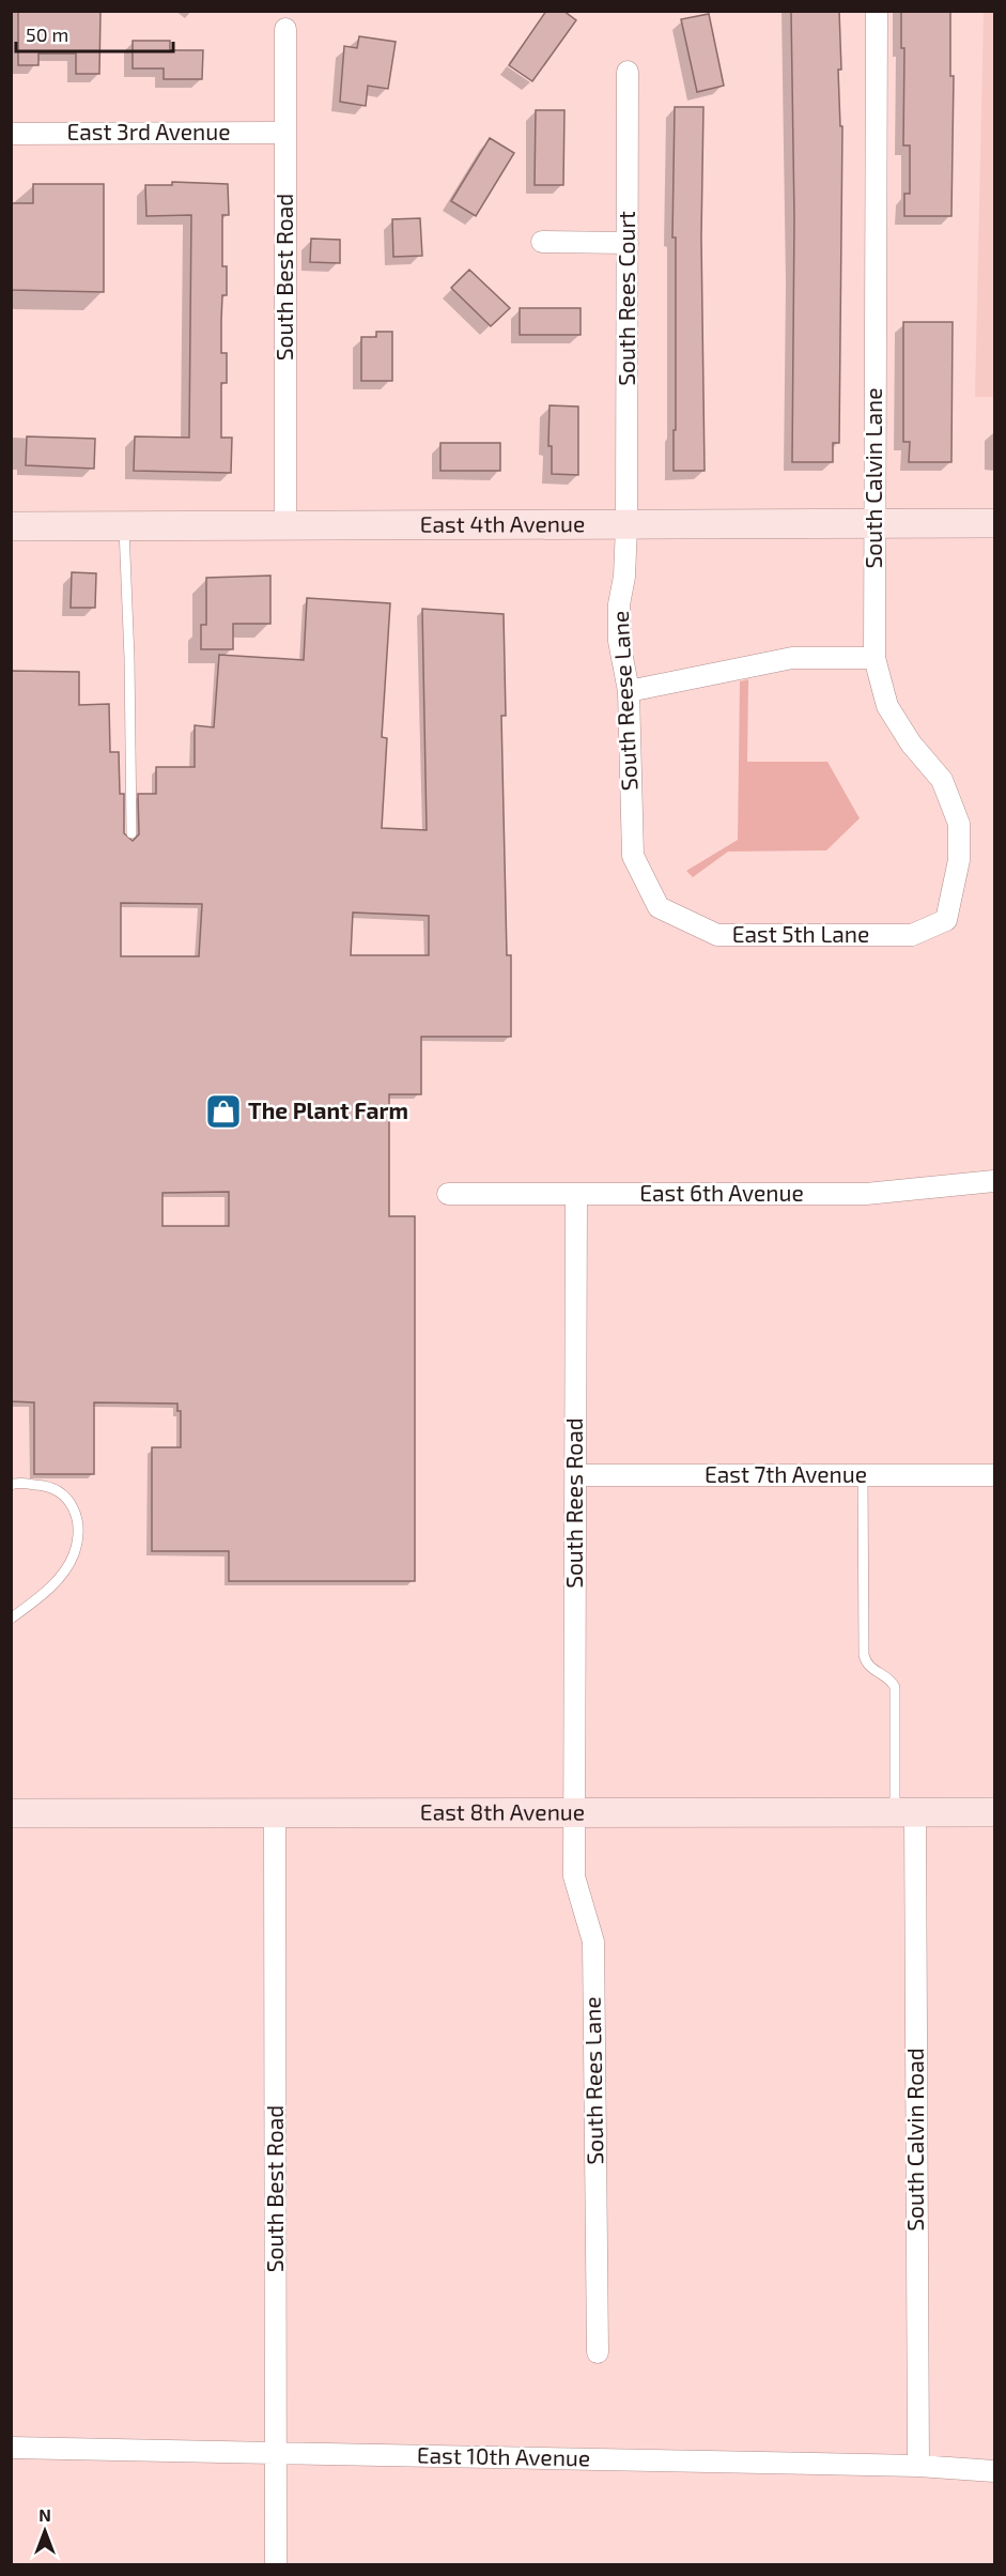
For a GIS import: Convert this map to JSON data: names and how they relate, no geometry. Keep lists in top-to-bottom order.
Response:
{
  "streets": {
    "street": [
      "East 3rd Avenue",
      "South Best Road",
      "South Rees Court",
      "South Calvin Lane",
      "East 4th Avenue",
      "South Reese Lane",
      "East 5th Lane",
      "East 6th Avenue",
      "East 7th Avenue",
      "South Rees Road",
      "East 8th Avenue",
      "South Rees Lane",
      "South Calvin Road",
      "East 10th Avenue"
    ]
  },
  "crossings": [
    ["East 3rd Avenue", "South Best Road"],
    ["South Best Road", "East 4th Avenue"],
    ["South Best Road", "East 8th Avenue"],
    ["South Best Road", "East 10th Avenue"],
    ["South Rees Court", "East 4th Avenue"],
    ["South Rees Court", "South Reese Lane"],
    ["South Calvin Lane", "East 4th Avenue"],
    ["South Calvin Lane", "East 5th Lane"],
    ["East 4th Avenue", "South Reese Lane"],
    ["South Reese Lane", "East 5th Lane"],
    ["East 6th Avenue", "South Rees Road"],
    ["East 7th Avenue", "South Rees Road"],
    ["South Rees Road", "East 8th Avenue"],
    ["South Rees Road", "South Rees Lane"],
    ["East 8th Avenue", "South Rees Lane"],
    ["East 8th Avenue", "South Calvin Road"],
    ["South Calvin Road", "East 10th Avenue"]
  ],
  "places": {
    "shop": ["The Plant Farm"]
  },
  "scale_bar": "50 m",
  "north": "top"
}
